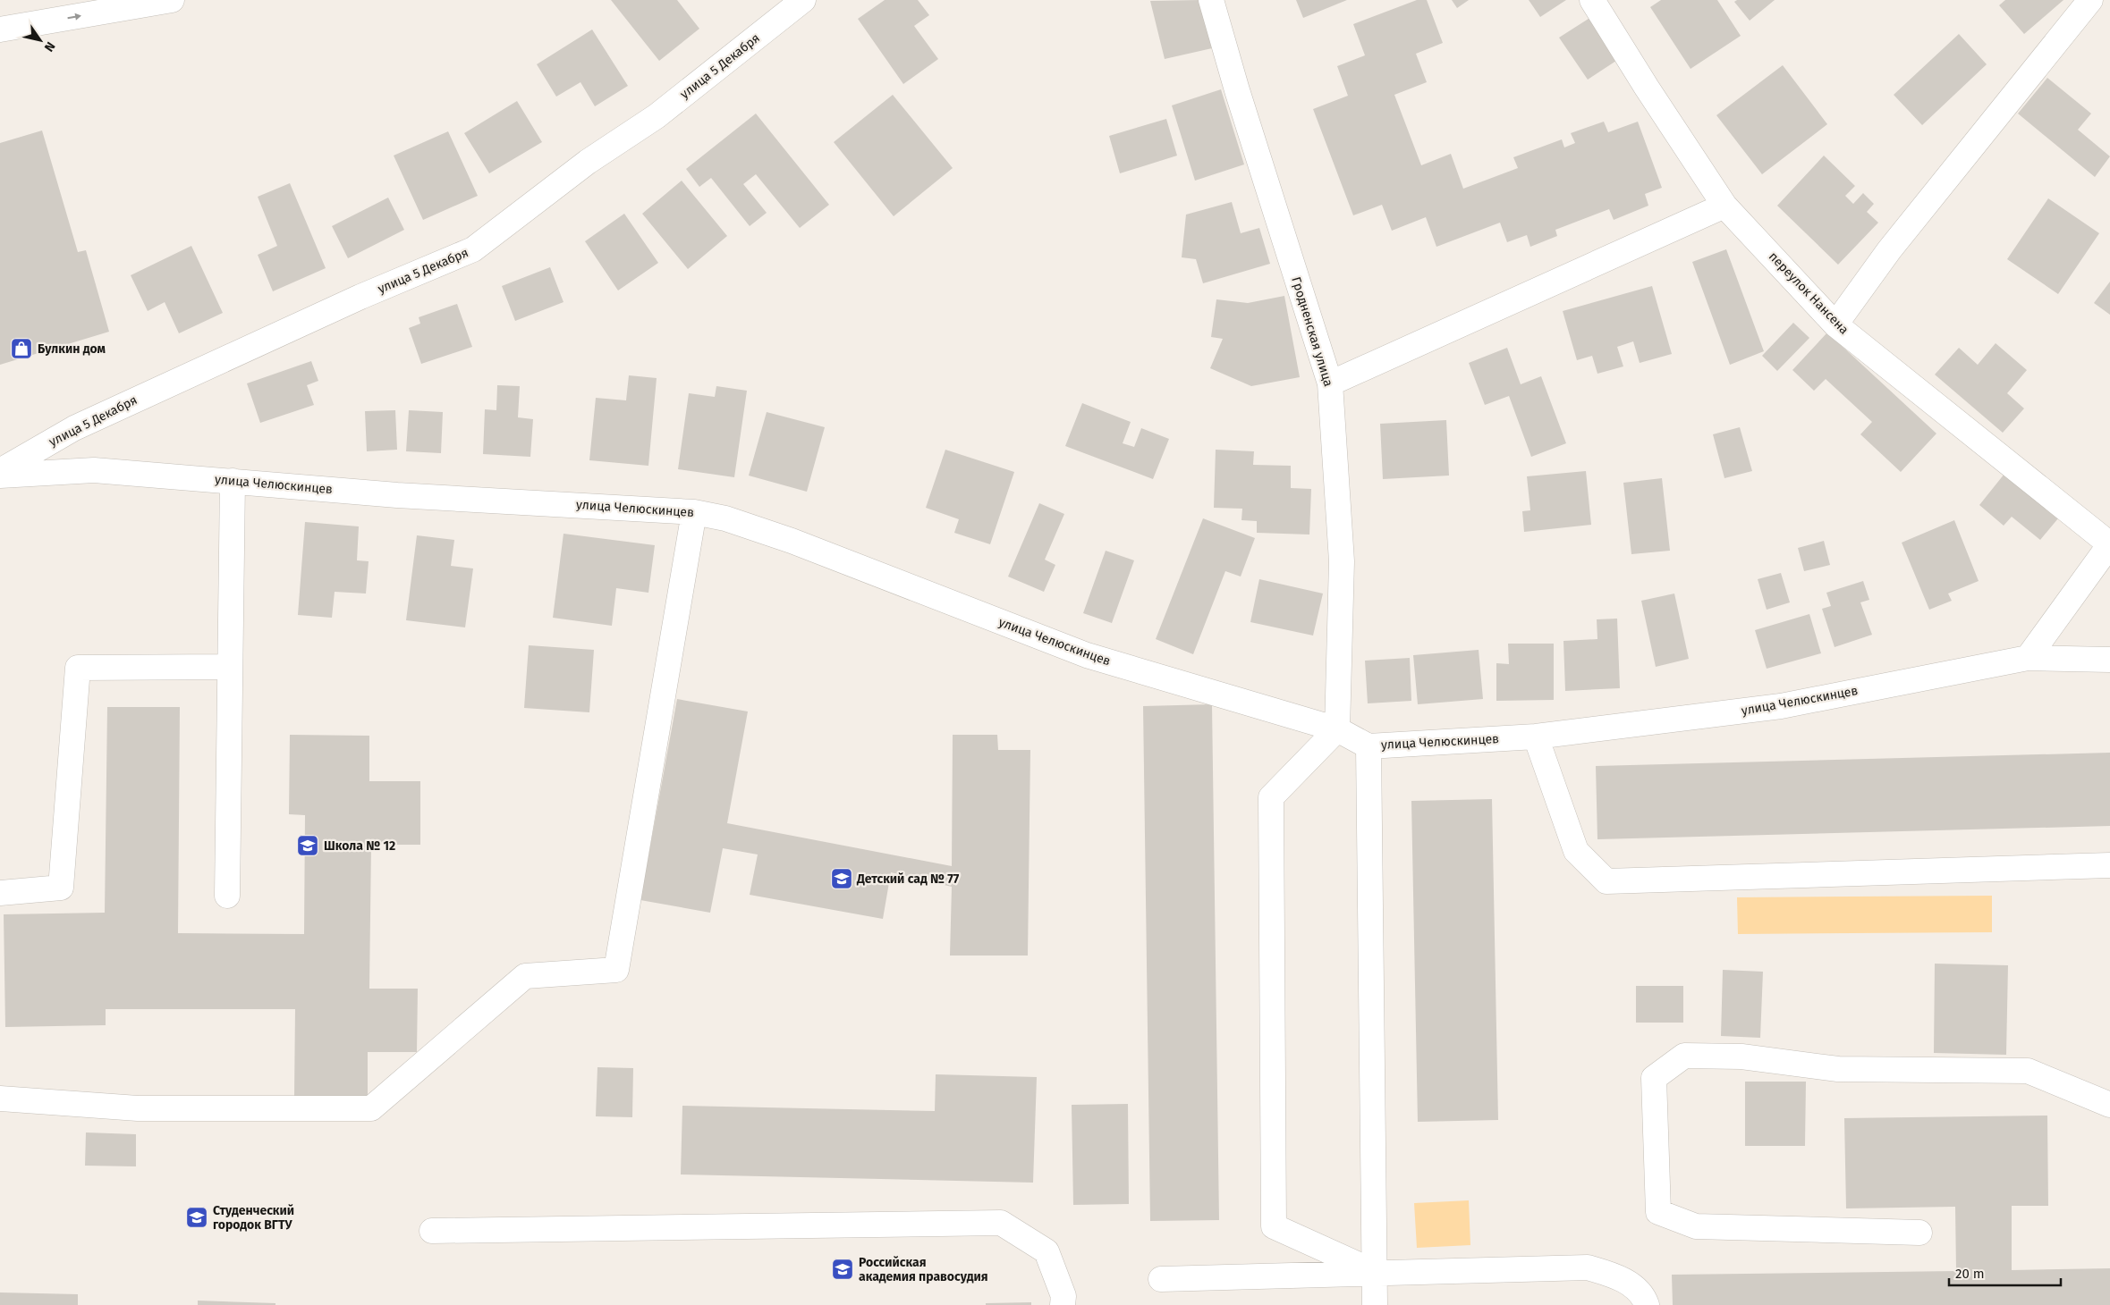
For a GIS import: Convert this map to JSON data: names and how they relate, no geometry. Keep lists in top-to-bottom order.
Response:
{
  "streets": {
    "street": [
      "улица 5 Декабря",
      "переулок Нансена",
      "Гродненская улица",
      "улица Челюскинцев"
    ]
  },
  "crossings": [
    ["переулок Нансена", "улица Челюскинцев"],
    ["Гродненская улица", "улица Челюскинцев"]
  ],
  "places": {
    "shop": ["Булкин дом"],
    "school or university": [
      "Школа № 12",
      "Детский сад № 77",
      "Студенческий городок ВГТУ",
      "Российская академия правосудия"
    ]
  },
  "scale_bar": "20 m",
  "north": "bottom right"
}
